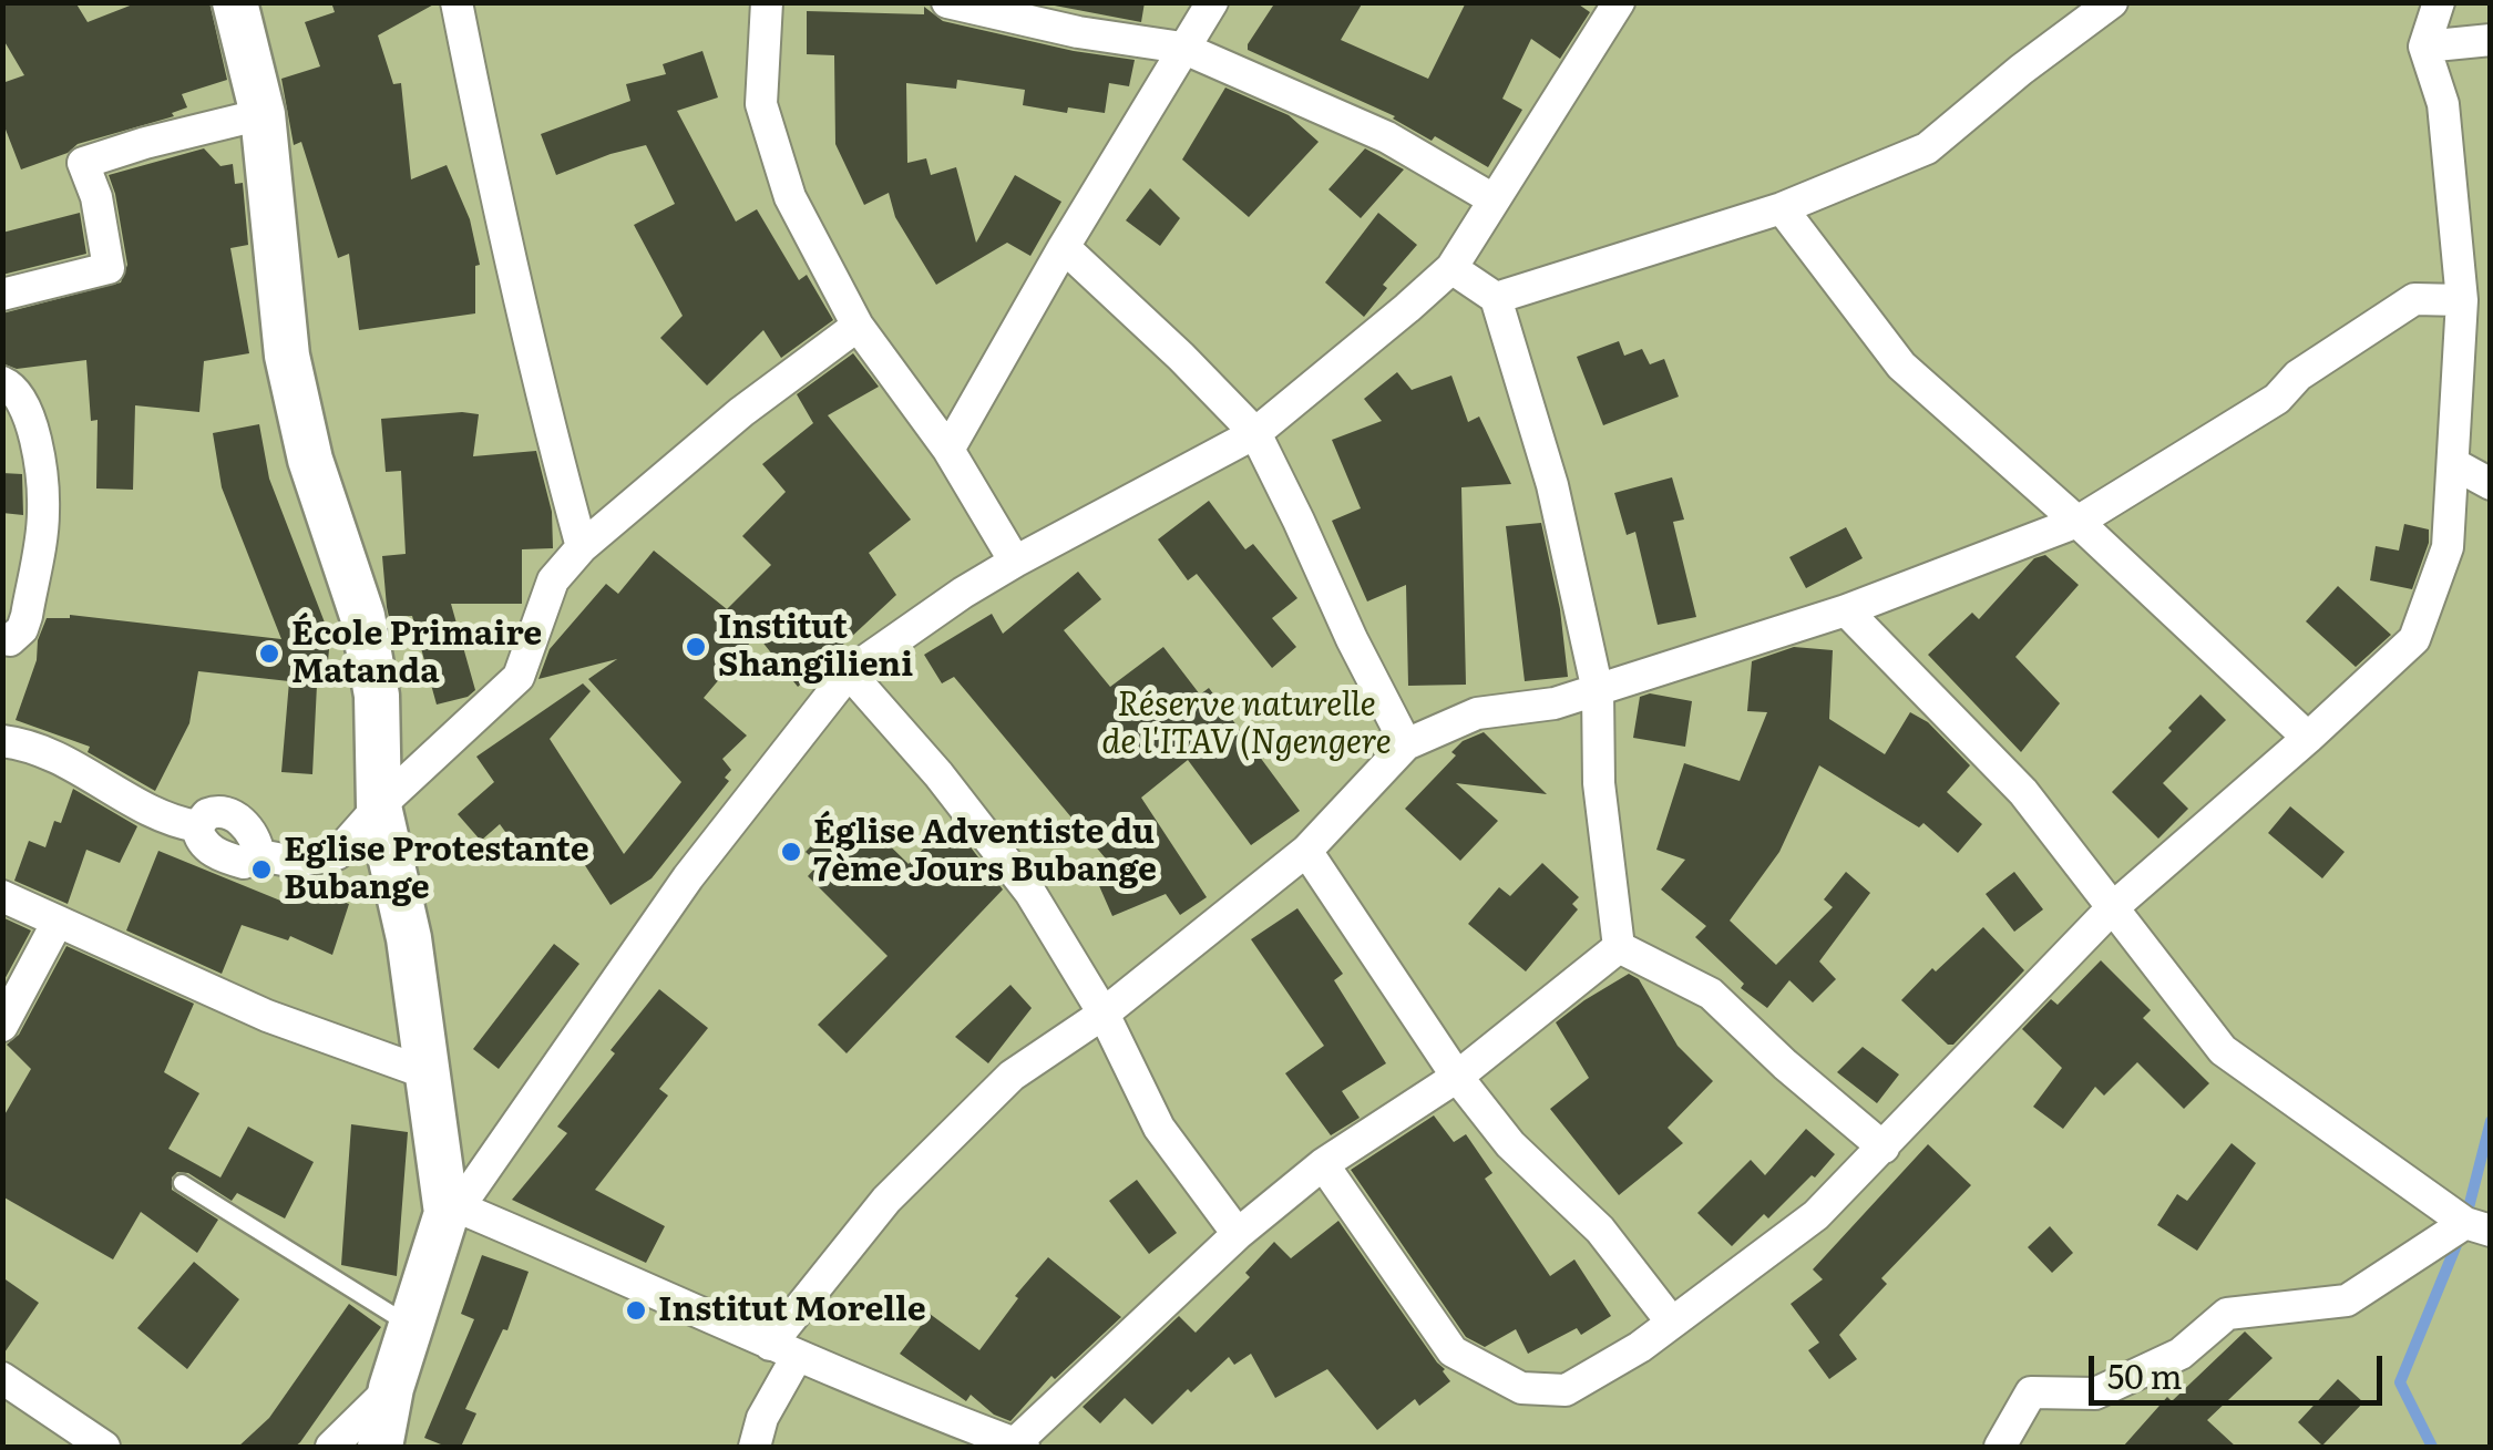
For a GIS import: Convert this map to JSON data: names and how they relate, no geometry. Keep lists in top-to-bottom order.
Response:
{
  "parks": ["Réserve naturelle de l'ITAV (Ngengere"],
  "places": [
    "Institut Shangilieni",
    "École Primaire Matanda",
    "Église Adventiste du 7ème Jours Bubange",
    "Eglise Protestante Bubange",
    "Institut Morelle"
  ],
  "scale_bar": "50 m"
}
